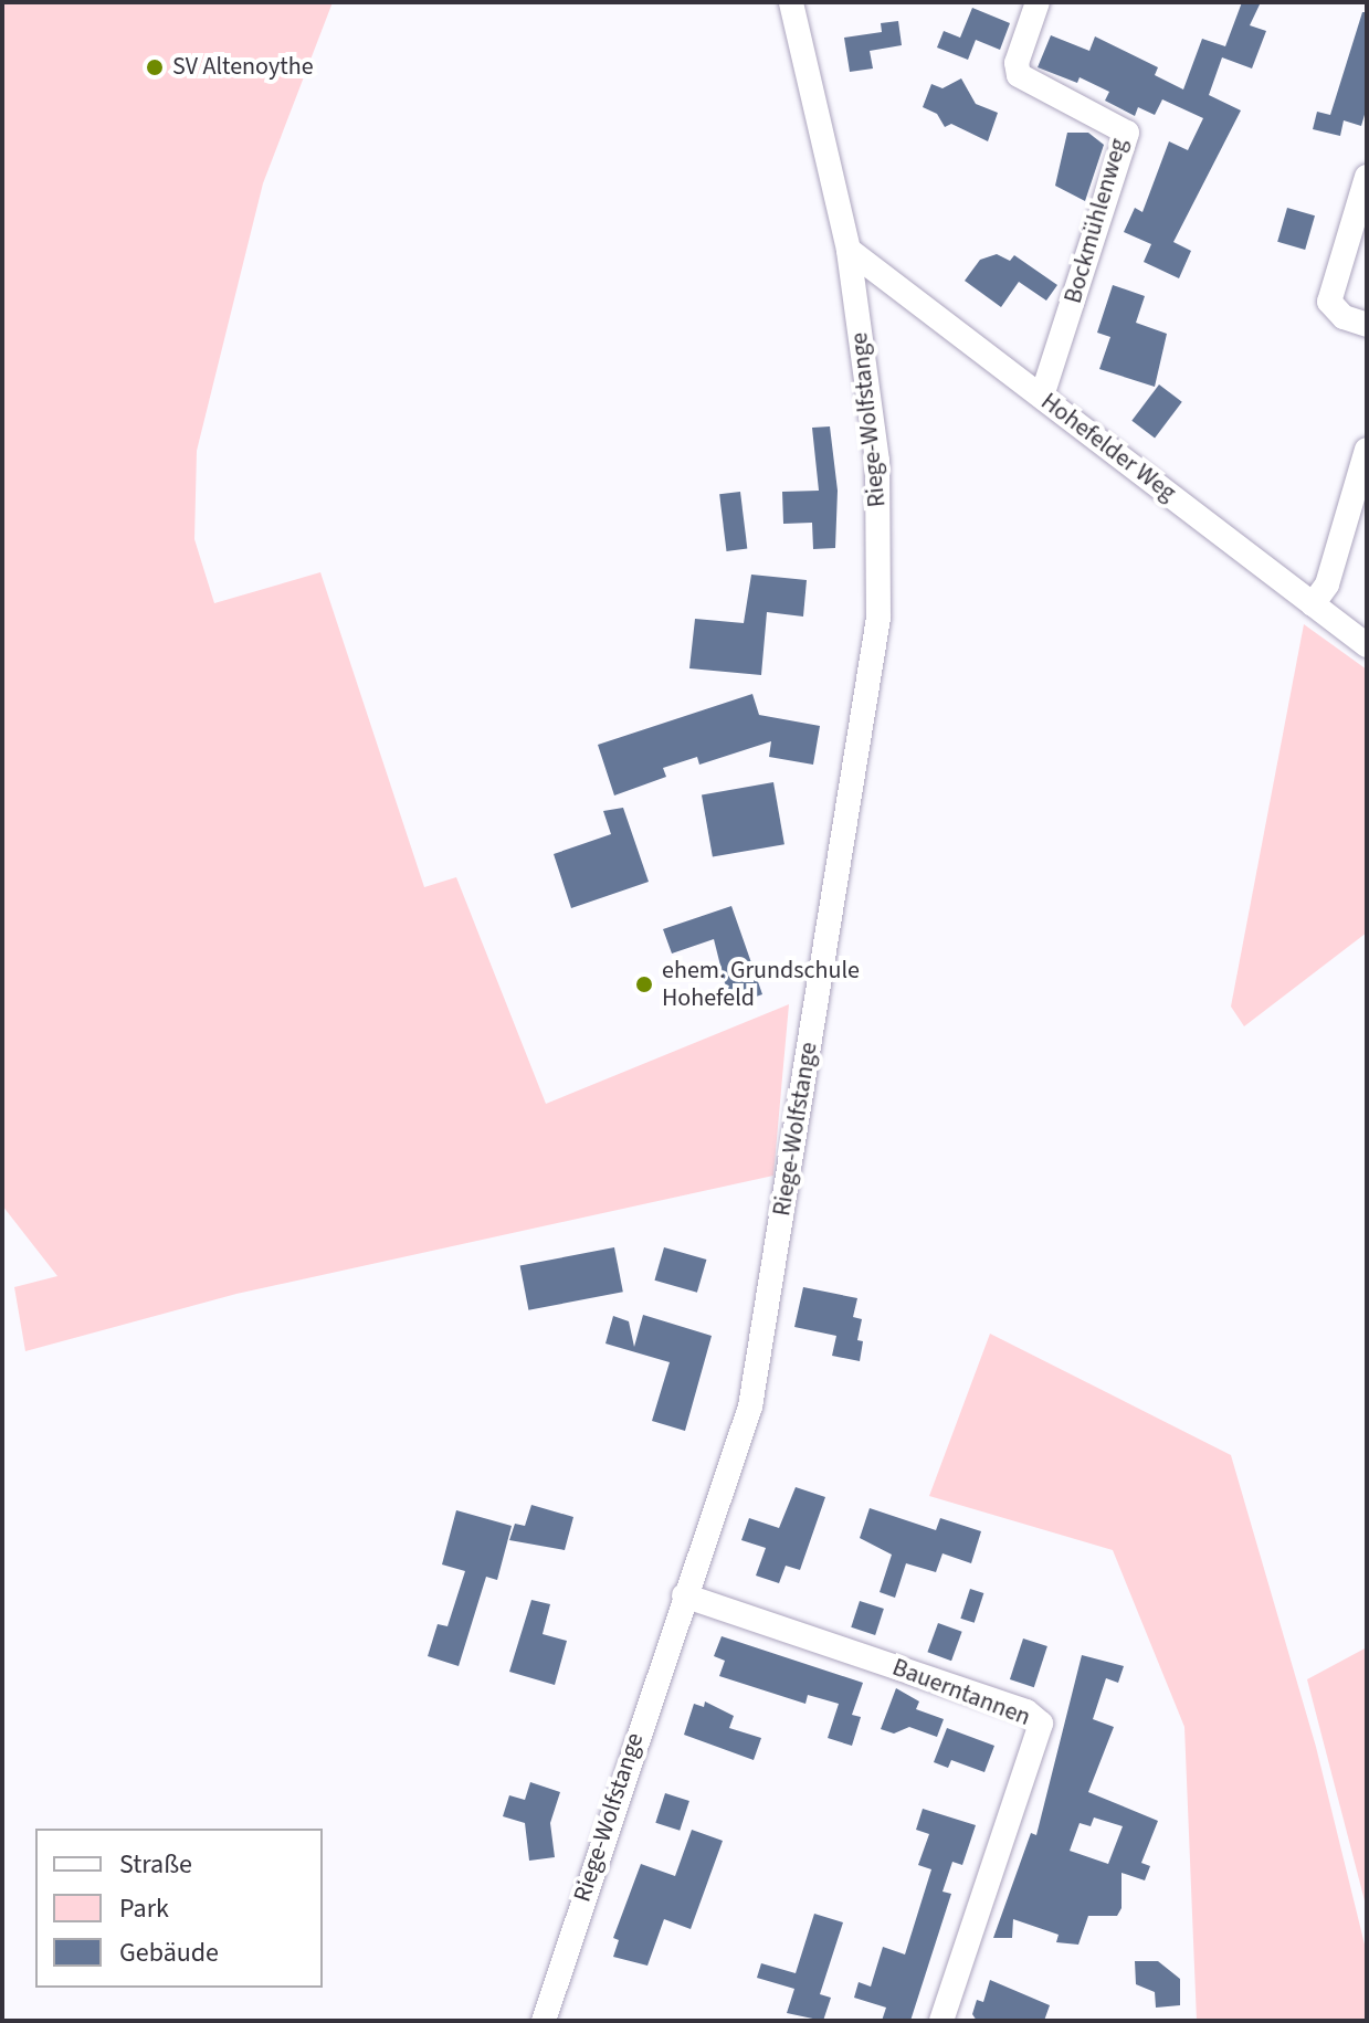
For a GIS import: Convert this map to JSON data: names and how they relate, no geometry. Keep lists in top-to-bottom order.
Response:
{
  "streets": {
    "street": [
      "Bockmühlenweg",
      "Riege-Wolfstange",
      "Hohefelder Weg",
      "Bauerntannen"
    ]
  },
  "crossings": [
    ["Bockmühlenweg", "Hohefelder Weg"],
    ["Riege-Wolfstange", "Hohefelder Weg"],
    ["Riege-Wolfstange", "Bauerntannen"]
  ],
  "places": ["SV Altenoythe", "ehem. Grundschule Hohefeld"],
  "legend": ["Straße", "Park", "Gebäude"]
}
